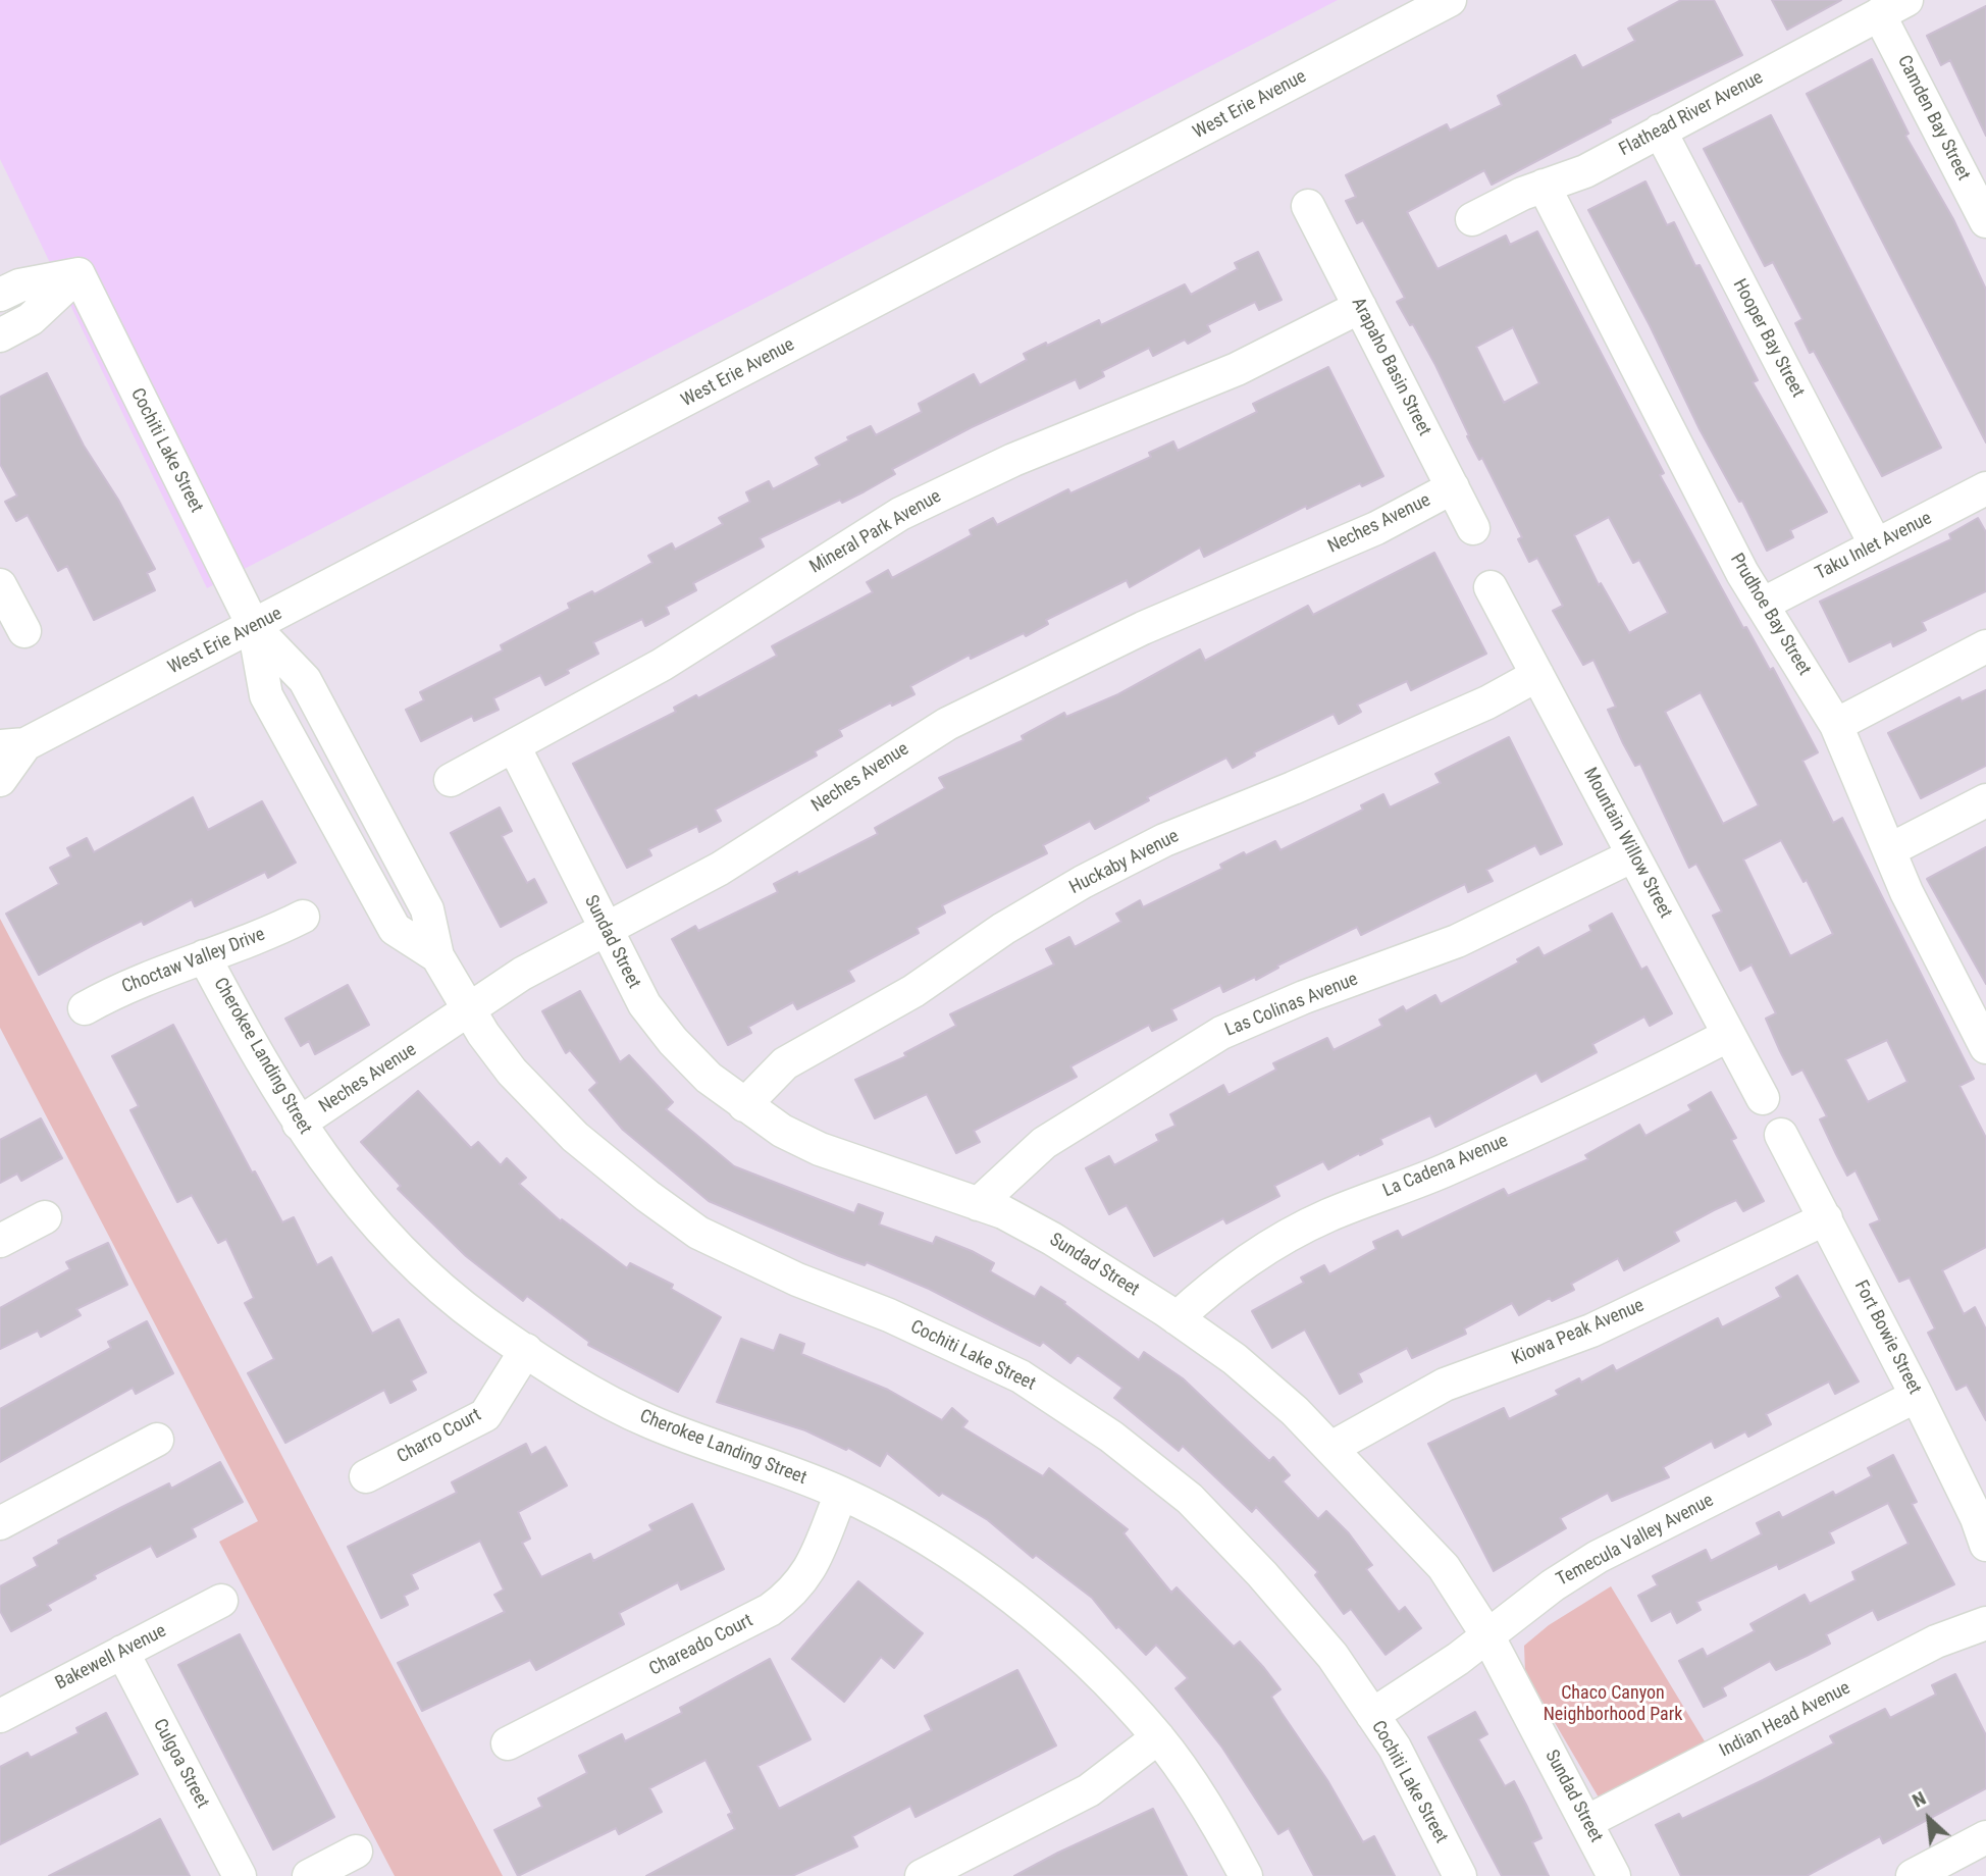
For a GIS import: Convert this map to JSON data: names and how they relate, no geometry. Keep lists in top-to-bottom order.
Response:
{
  "streets": {
    "street": [
      "West Erie Avenue",
      "Flathead River Avenue",
      "Camden Bay Street",
      "Hooper Bay Street",
      "Arapaho Basin Street",
      "Cochiti Lake Street",
      "Neches Avenue",
      "Mineral Park Avenue",
      "Taku Inlet Avenue",
      "Prudhoe Bay Street",
      "Mountain Willow Street",
      "Huckaby Avenue",
      "Sundad Street",
      "Choctaw Valley Drive",
      "Las Colinas Avenue",
      "Cherokee Landing Street",
      "La Cadena Avenue",
      "Kiowa Peak Avenue",
      "Fort Bowie Street",
      "Charro Court",
      "Temecula Valley Avenue",
      "Chareado Court",
      "Bakewell Avenue",
      "Indian Head Avenue",
      "Culgoa Street"
    ]
  },
  "crossings": [
    ["West Erie Avenue", "Cochiti Lake Street"],
    ["Flathead River Avenue", "Camden Bay Street"],
    ["Flathead River Avenue", "Hooper Bay Street"],
    ["Flathead River Avenue", "Prudhoe Bay Street"],
    ["Hooper Bay Street", "Taku Inlet Avenue"],
    ["Arapaho Basin Street", "Neches Avenue"],
    ["Arapaho Basin Street", "Mineral Park Avenue"],
    ["Cochiti Lake Street", "Neches Avenue"],
    ["Cochiti Lake Street", "Temecula Valley Avenue"],
    ["Neches Avenue", "Sundad Street"],
    ["Neches Avenue", "Cherokee Landing Street"],
    ["Mineral Park Avenue", "Sundad Street"],
    ["Taku Inlet Avenue", "Prudhoe Bay Street"],
    ["Mountain Willow Street", "Huckaby Avenue"],
    ["Mountain Willow Street", "Las Colinas Avenue"],
    ["Mountain Willow Street", "La Cadena Avenue"],
    ["Huckaby Avenue", "Sundad Street"],
    ["Sundad Street", "Las Colinas Avenue"],
    ["Sundad Street", "La Cadena Avenue"],
    ["Sundad Street", "Kiowa Peak Avenue"],
    ["Sundad Street", "Temecula Valley Avenue"],
    ["Sundad Street", "Indian Head Avenue"],
    ["Choctaw Valley Drive", "Cherokee Landing Street"],
    ["Cherokee Landing Street", "Charro Court"],
    ["Cherokee Landing Street", "Chareado Court"],
    ["Kiowa Peak Avenue", "Fort Bowie Street"],
    ["Fort Bowie Street", "Temecula Valley Avenue"],
    ["Bakewell Avenue", "Culgoa Street"]
  ],
  "parks": ["Chaco Canyon Neighborhood Park"],
  "north": "top left"
}
